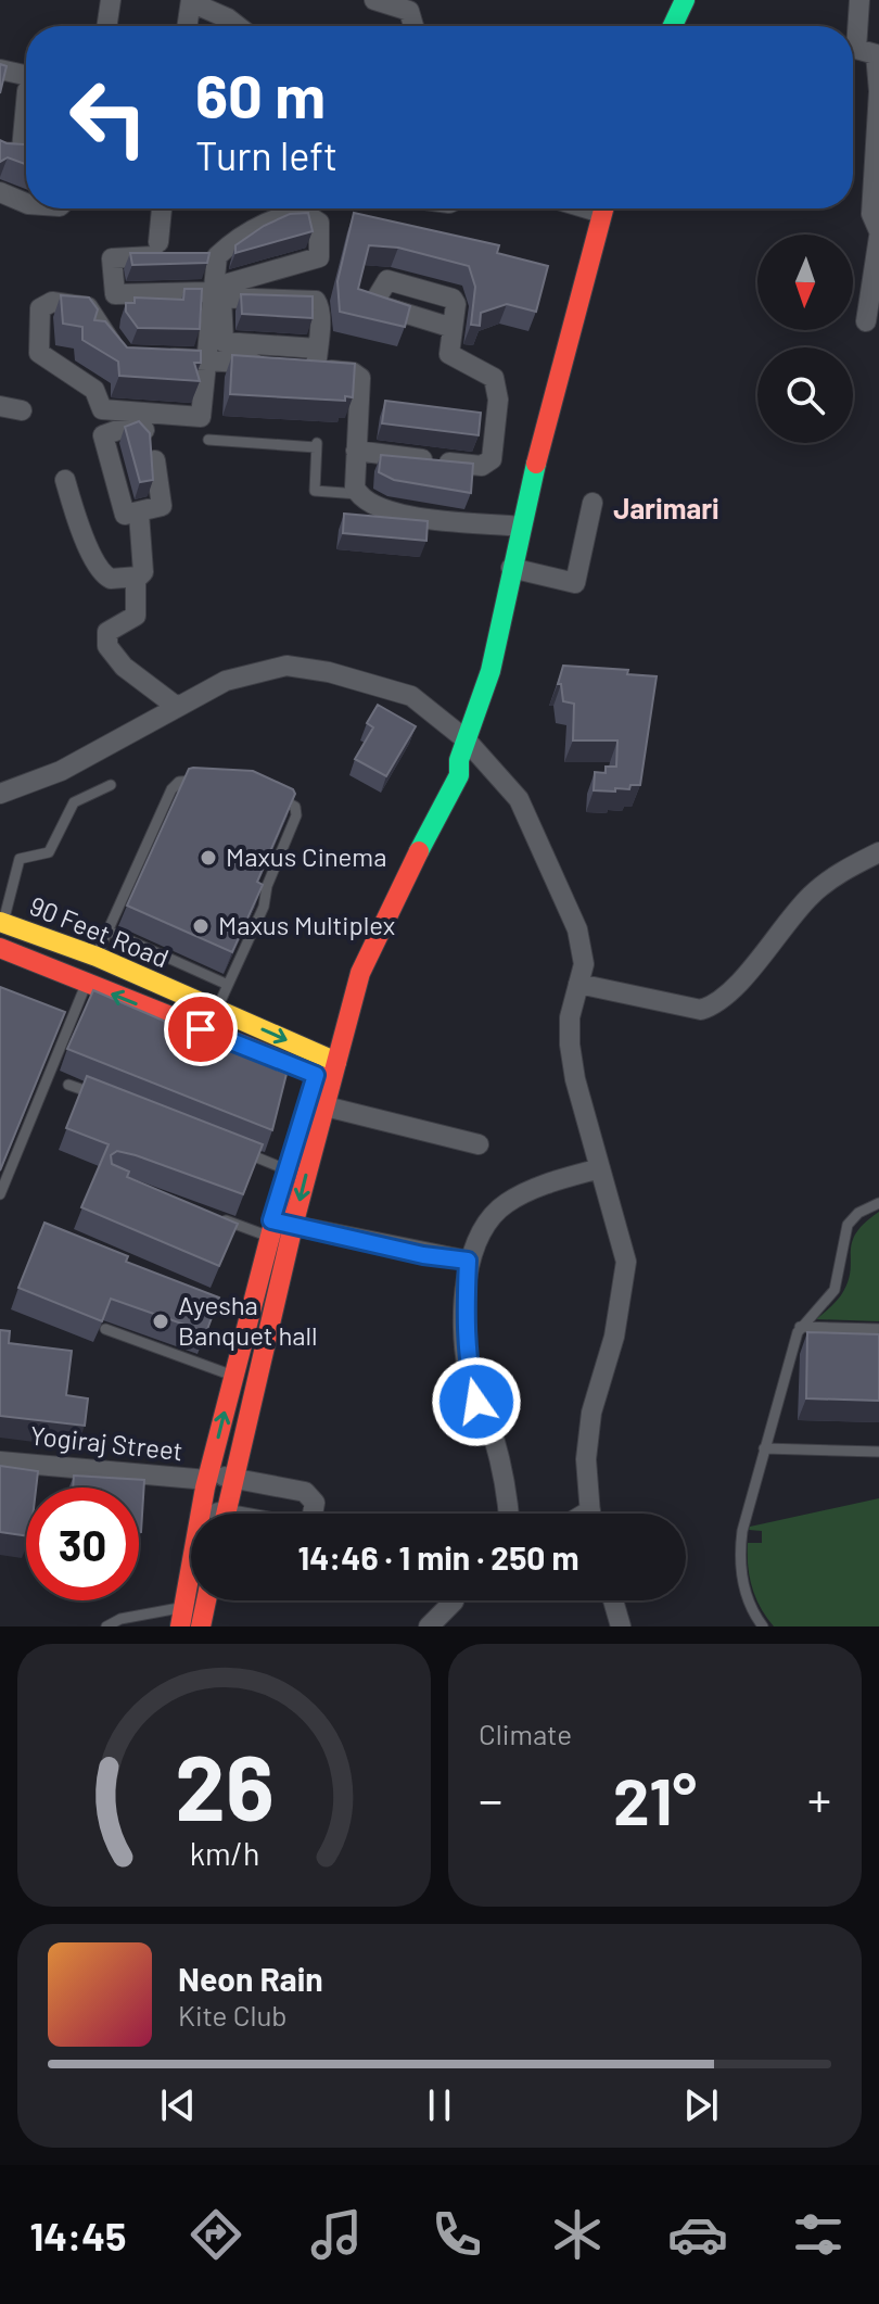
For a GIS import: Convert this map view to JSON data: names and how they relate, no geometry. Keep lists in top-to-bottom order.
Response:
{
  "streets": {
    "main road": ["90 Feet Road"],
    "street": ["Yogiraj Street"]
  },
  "districts": ["Jarimari"],
  "places": ["Maxus Cinema", "Maxus Multiplex", "Ayesha Banquet hall"],
  "north": "bottom",
  "page": {
    "turn": ["60 m", "Turn left"],
    "limit": "30",
    "trip": "14:46 · 1 min · 250 m",
    "tile": "Climate",
    "heat": ["−", "21°", "+"],
    "song": ["Neon Rain", "Kite Club"],
    "tabs": "14:45",
    "gauge": ["26", "km/h"]
  }
}
